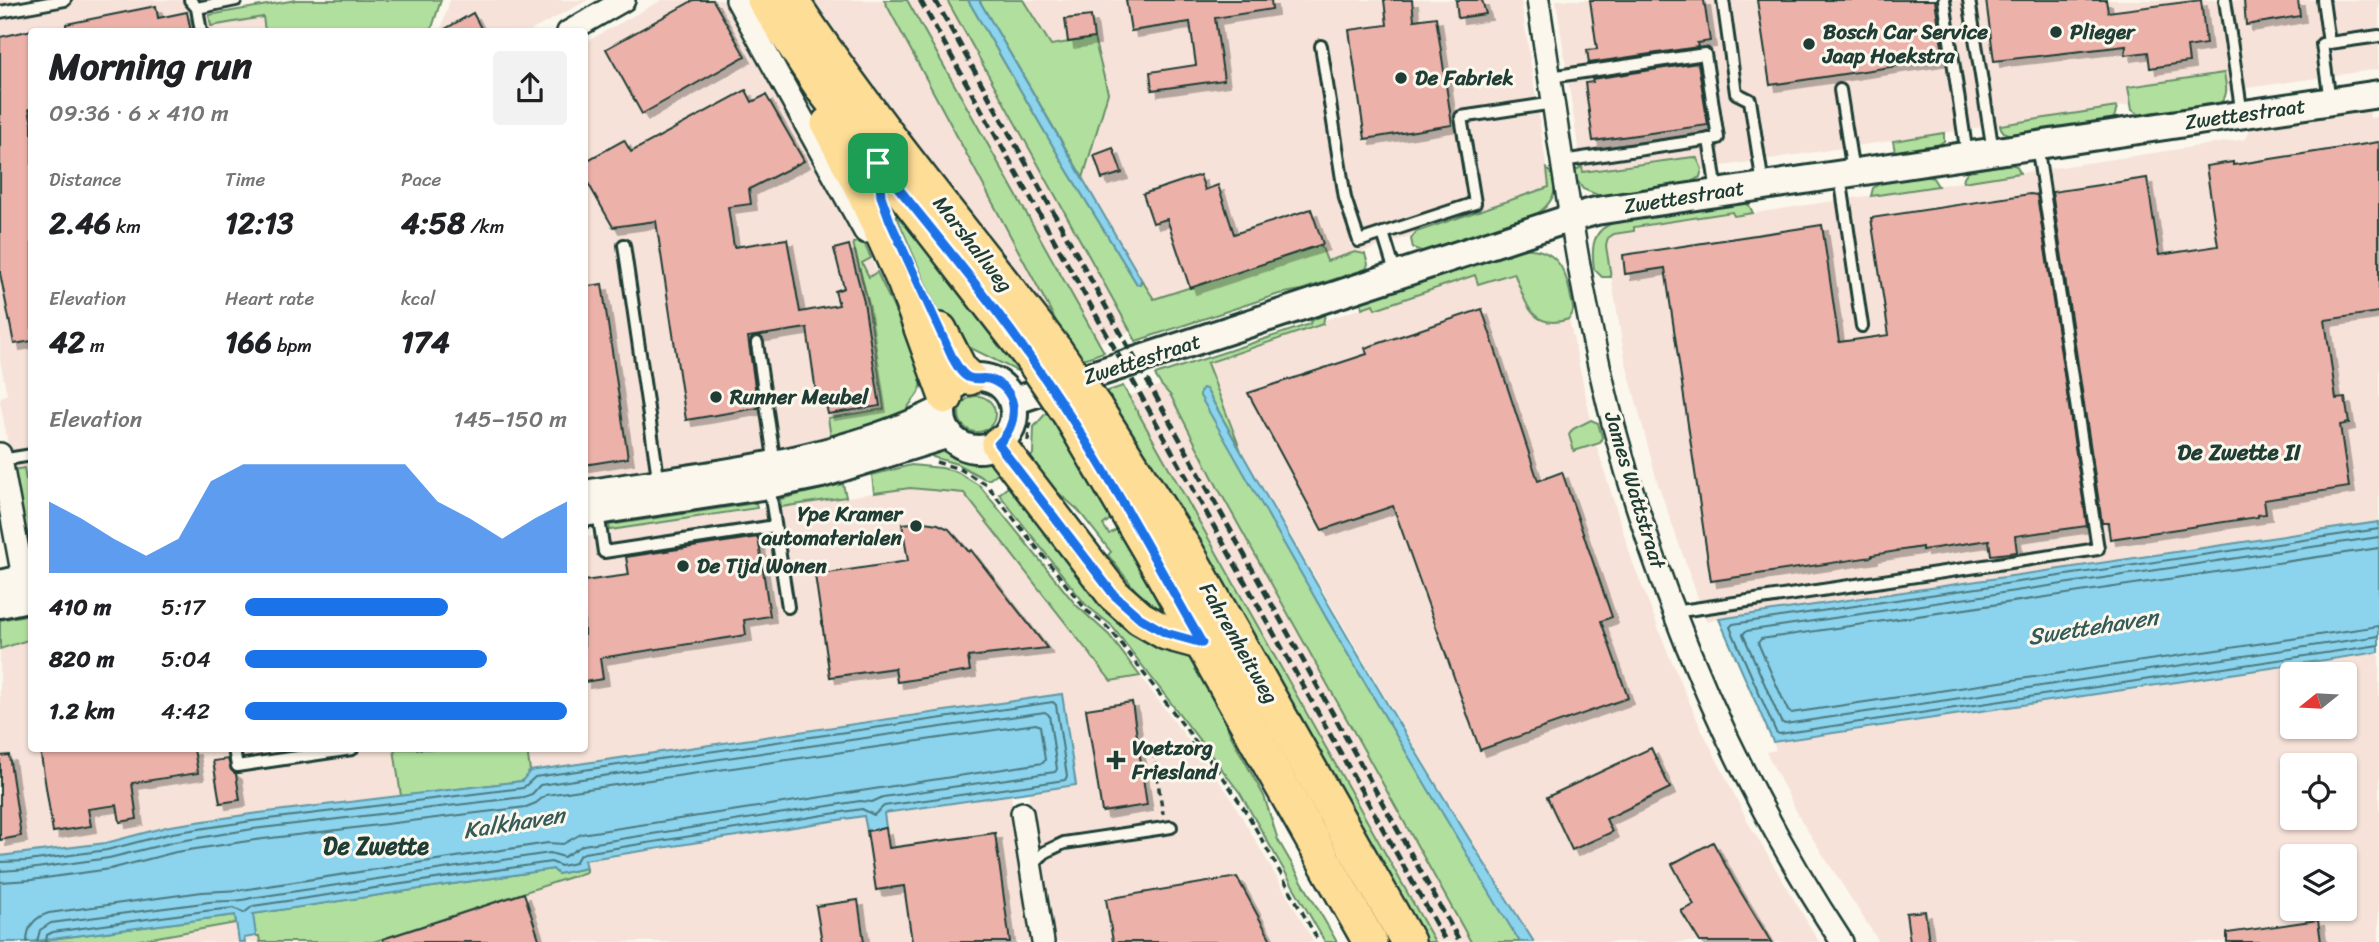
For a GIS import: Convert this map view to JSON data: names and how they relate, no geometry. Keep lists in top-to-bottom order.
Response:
{
  "streets": {
    "main road": ["Marshallweg", "Fahrenheitweg"],
    "street": ["Zwettestraat", "James Wattstraat"]
  },
  "crossings": [
    ["Zwettestraat", "James Wattstraat"],
    ["Marshallweg", "Fahrenheitweg"]
  ],
  "districts": ["De Zwette II", "De Zwette"],
  "water": ["Swettehaven", "Kalkhaven"],
  "places": {
    "other": [
      "Plieger",
      "Bosch Car Service Jaap Hoekstra",
      "De Fabriek",
      "Runner Meubel",
      "Ype Kramer automaterialen",
      "De Tijd Wonen"
    ],
    "health": ["Voetzorg Friesland"]
  },
  "north": "left",
  "page": {
    "heading": ["Morning run", "09:36 · 6 × 410 m"],
    "stats": [
      ["Distance", "2.46 km"],
      ["Time", "12:13"],
      ["Pace", "4:58 /km"],
      ["Elevation", "42 m"],
      ["Heart rate", "166 bpm"],
      ["kcal", "174"]
    ],
    "chart": ["Elevation", "145–150 m"],
    "list": [
      {
        "name": "410 m",
        "note": "5:17"
      },
      {
        "name": "820 m",
        "note": "5:04"
      },
      {
        "name": "1.2 km",
        "note": "4:42"
      }
    ]
  }
}
